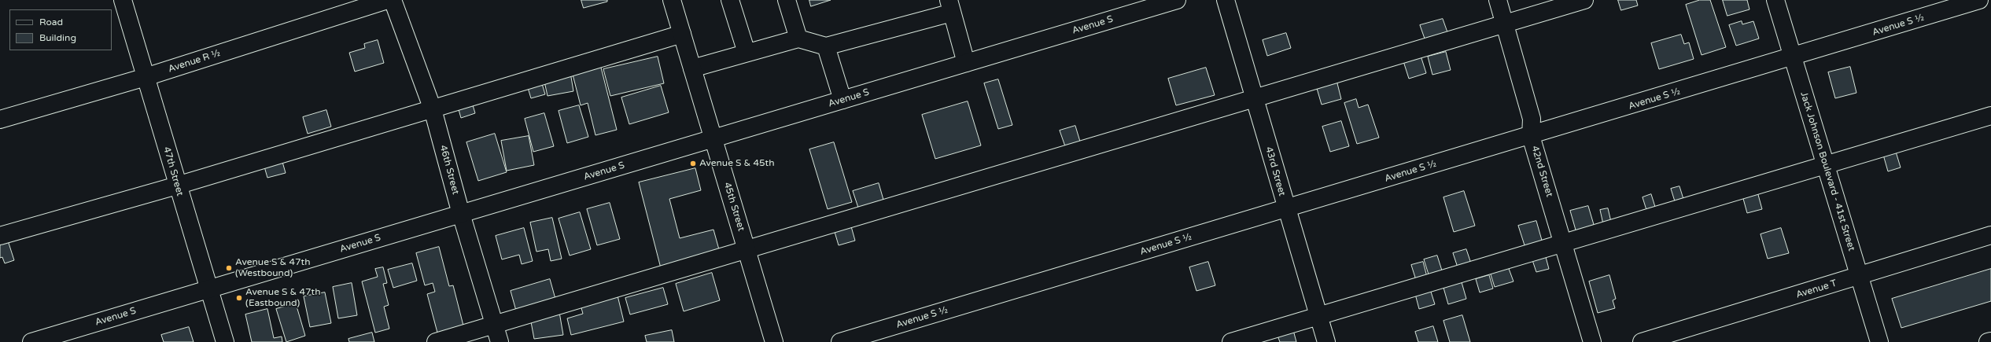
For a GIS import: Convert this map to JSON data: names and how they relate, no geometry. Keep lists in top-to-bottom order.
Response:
{
  "streets": {
    "street": [
      "Avenue S",
      "Avenue S ½",
      "Avenue R ½",
      "46th Street",
      "47th Street",
      "43rd Street",
      "42nd Street",
      "Jack Johnson Boulevard - 41st Street",
      "45th Street",
      "Avenue T"
    ]
  },
  "crossings": [
    ["Avenue S", "46th Street"],
    ["Avenue S", "47th Street"],
    ["Avenue S", "45th Street"],
    ["Avenue S ½", "43rd Street"],
    ["Avenue S ½", "42nd Street"],
    ["Avenue S ½", "Jack Johnson Boulevard - 41st Street"],
    ["Avenue R ½", "47th Street"],
    ["Jack Johnson Boulevard - 41st Street", "Avenue T"]
  ],
  "places": ["Avenue S & 45th", "Avenue S & 47th (Westbound)", "Avenue S & 47th (Eastbound)"],
  "legend": ["Road", "Building"]
}
